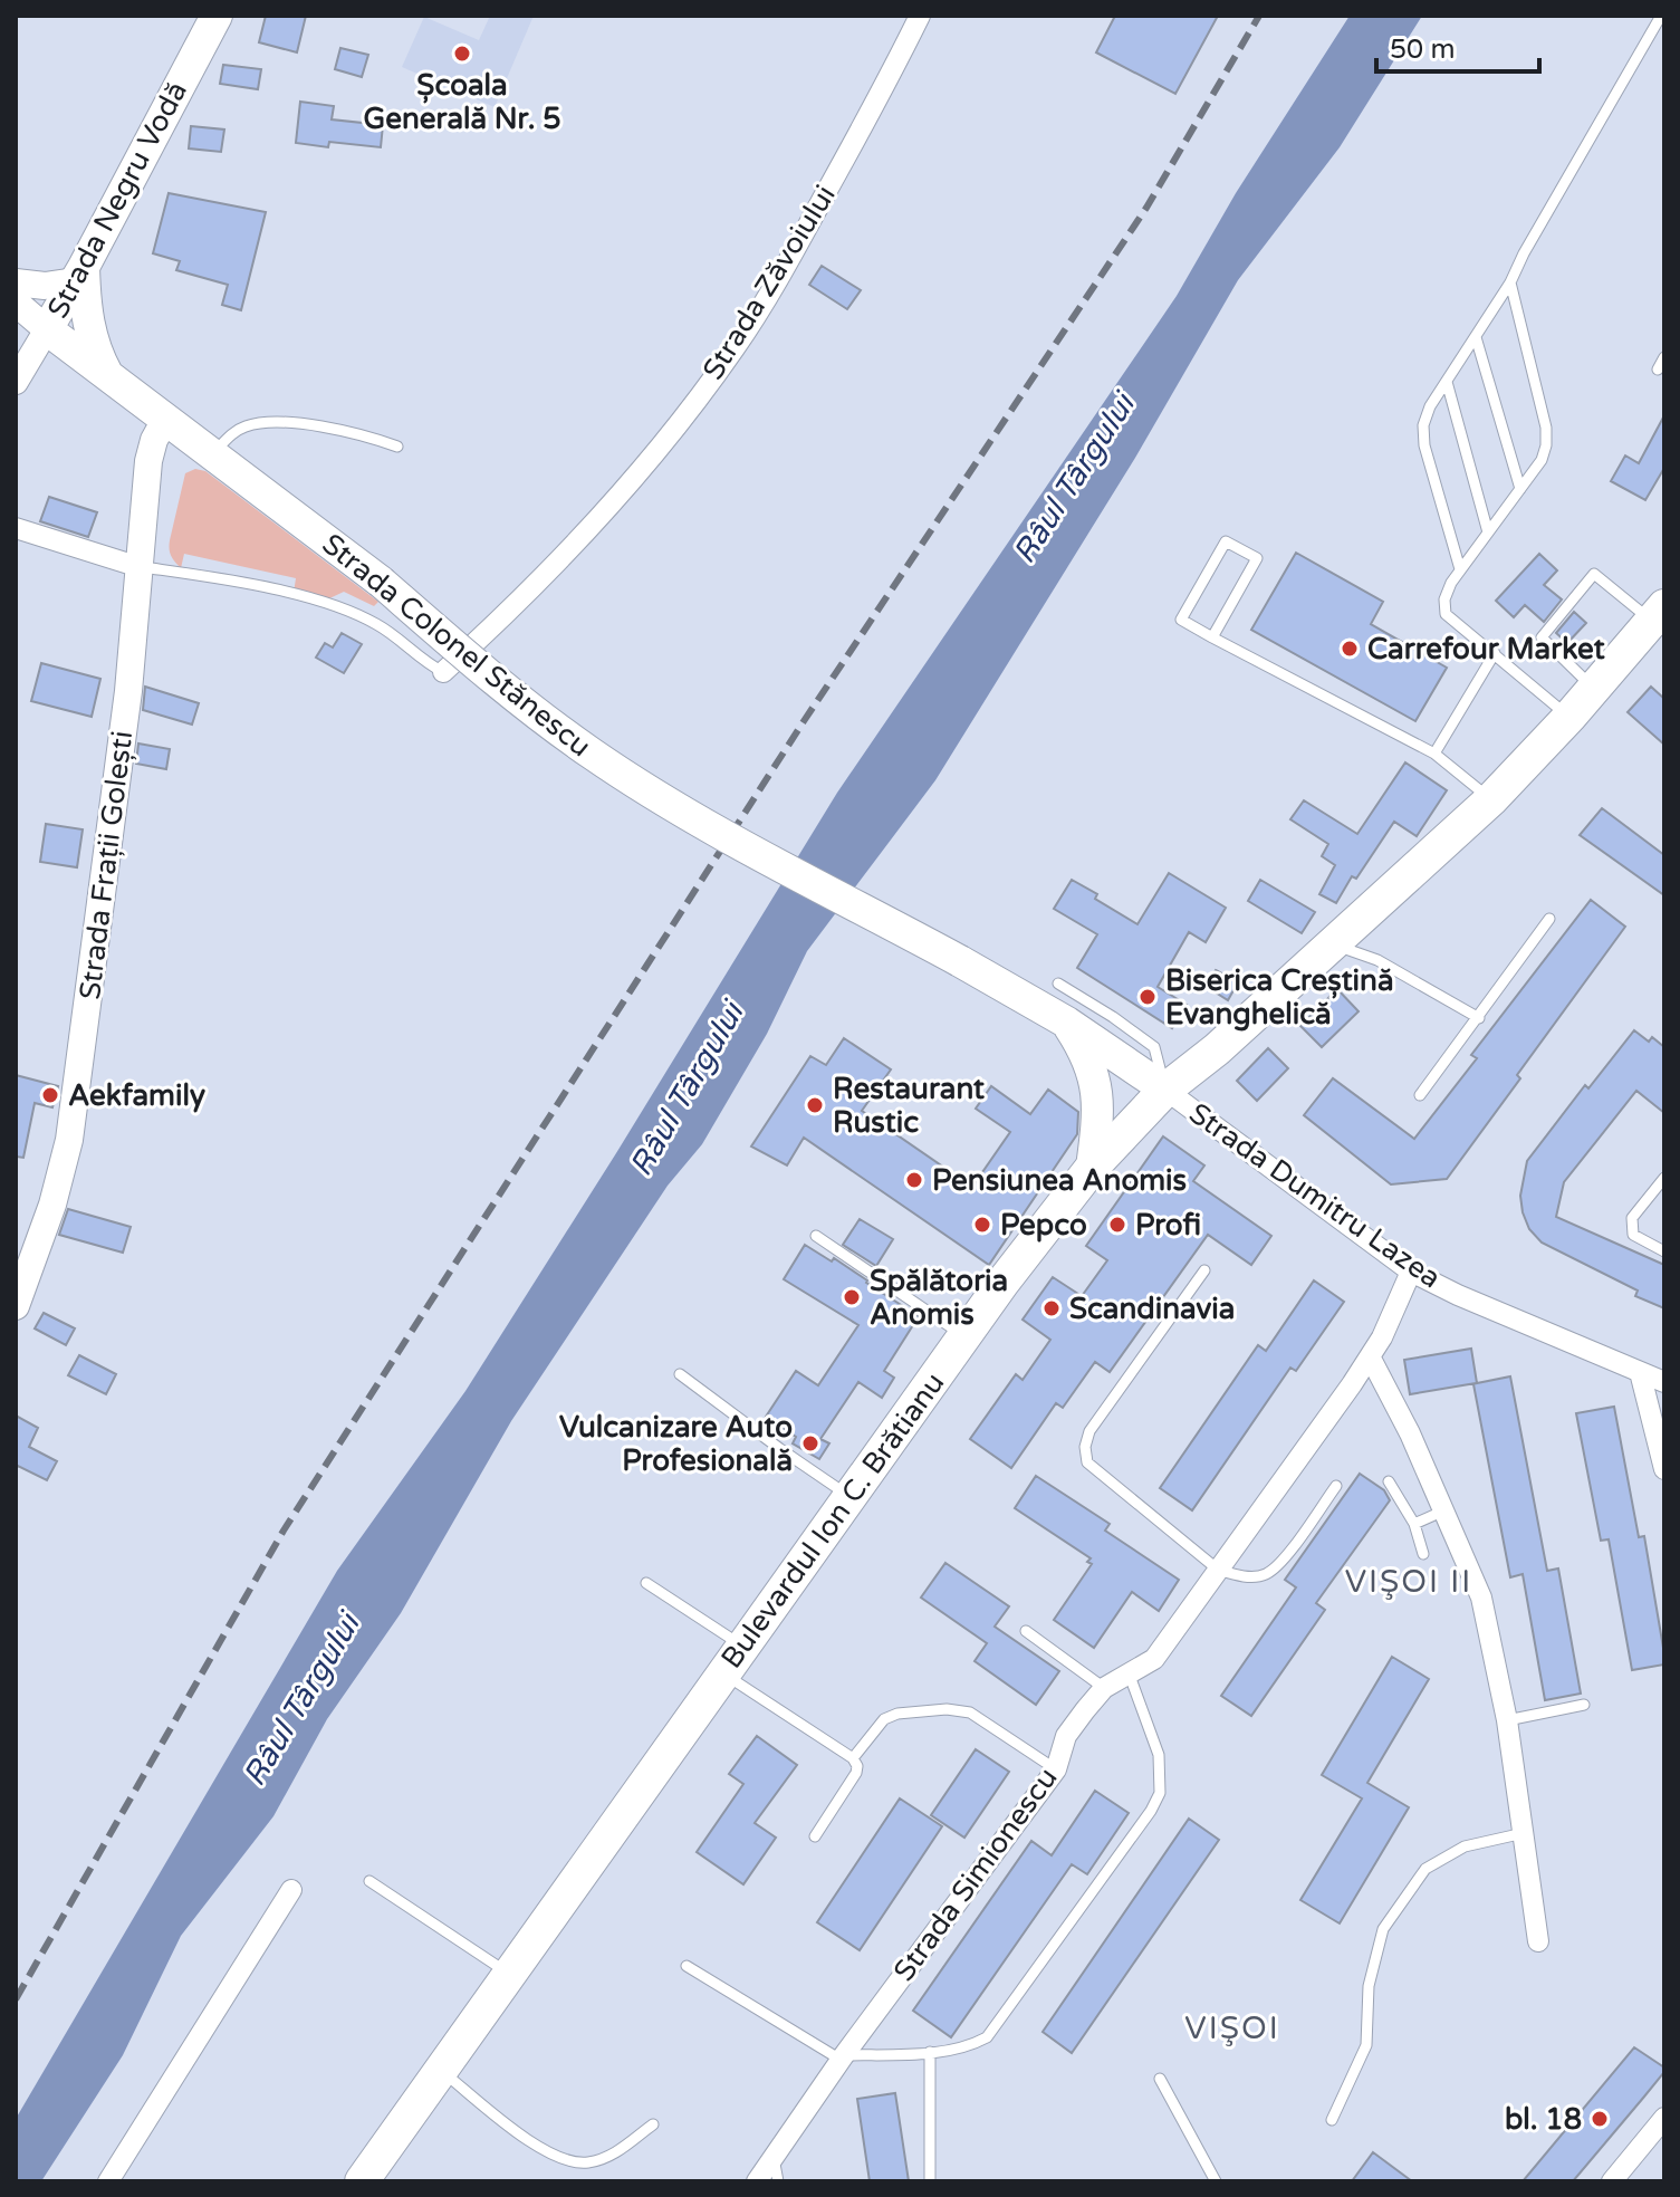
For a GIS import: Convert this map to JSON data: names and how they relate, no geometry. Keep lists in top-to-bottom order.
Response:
{
  "streets": {
    "highway": ["Bulevardul Ion C. Brătianu"],
    "main road": ["Strada Negru Vodă", "Strada Colonel Stănescu", "Strada Frații Golești"],
    "street": ["Strada Zăvoiului", "Strada Dumitru Lazea", "Strada Simionescu"]
  },
  "crossings": [
    ["Strada Negru Vodă", "Strada Colonel Stănescu"],
    ["Strada Colonel Stănescu", "Strada Frații Golești"],
    ["Strada Colonel Stănescu", "Strada Dumitru Lazea"],
    ["Strada Colonel Stănescu", "Bulevardul Ion C. Brătianu"],
    ["Strada Dumitru Lazea", "Bulevardul Ion C. Brătianu"],
    ["Strada Dumitru Lazea", "Strada Simionescu"]
  ],
  "districts": ["VIŞOI II", "VIŞOI"],
  "water": ["Râul Târgului"],
  "places": [
    "Școala Generală Nr. 5",
    "Carrefour Market",
    "Biserica Creștină Evanghelică",
    "Aekfamily",
    "Restaurant Rustic",
    "Pensiunea Anomis",
    "Pepco",
    "Profi",
    "Spălătoria Anomis",
    "Scandinavia",
    "Vulcanizare Auto Profesională",
    "bl. 18"
  ],
  "scale_bar": "50 m"
}
